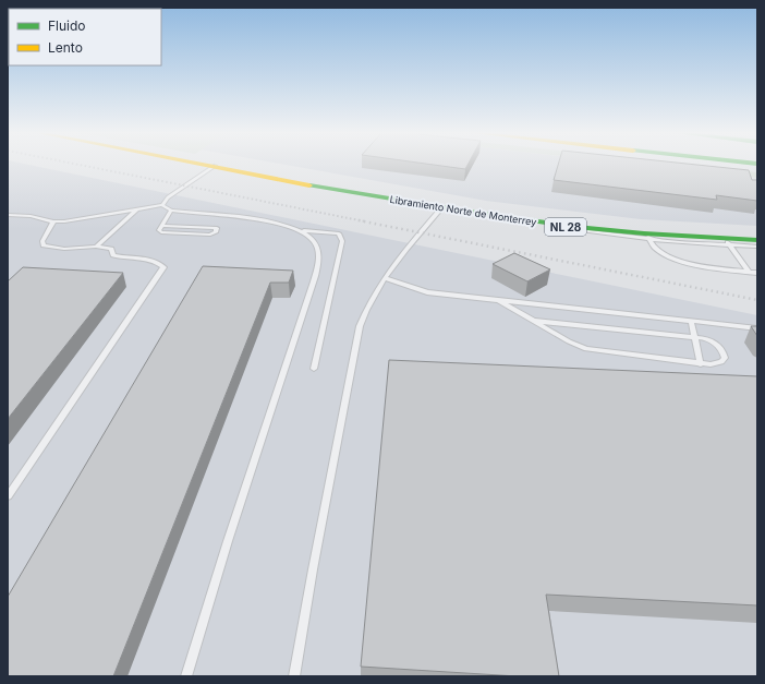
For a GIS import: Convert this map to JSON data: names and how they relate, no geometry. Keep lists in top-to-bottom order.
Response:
{
  "streets": {
    "main road": ["Libramiento Norte de Monterrey", "NL 28"]
  },
  "legend": ["Fluido", "Lento"]
}
